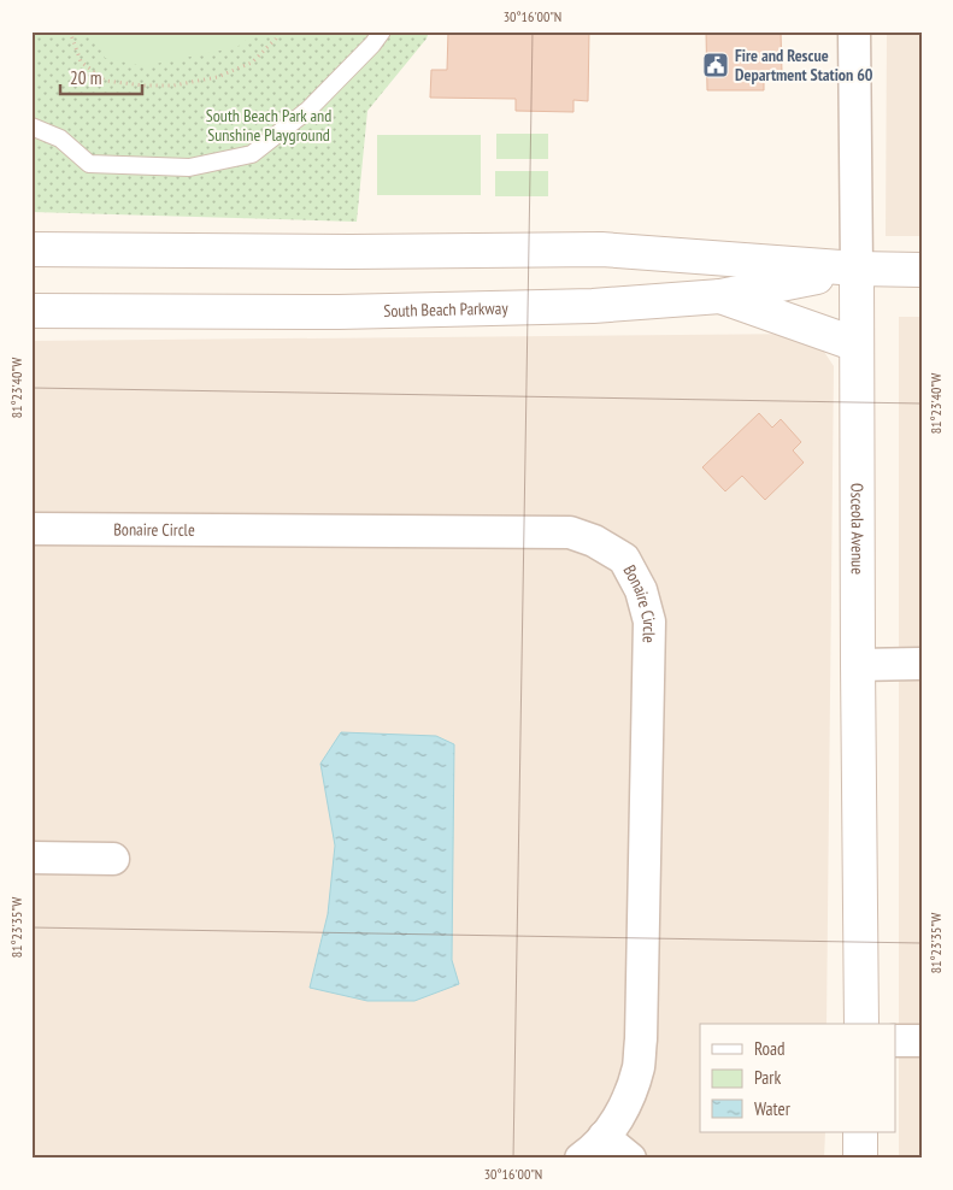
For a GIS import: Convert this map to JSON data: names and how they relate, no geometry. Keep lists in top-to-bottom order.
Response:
{
  "streets": {
    "street": ["South Beach Parkway", "Bonaire Circle", "Osceola Avenue"]
  },
  "crossings": [
    ["South Beach Parkway", "Osceola Avenue"]
  ],
  "parks": ["South Beach Park and Sunshine Playground"],
  "places": {
    "public building": ["Fire and Rescue Department Station 60"]
  },
  "legend": ["Road", "Park", "Water"],
  "scale_bar": "20 m",
  "coordinates": ["30°16'00\"N", "81°23'40\"W", "81°23'35\"W"]
}
